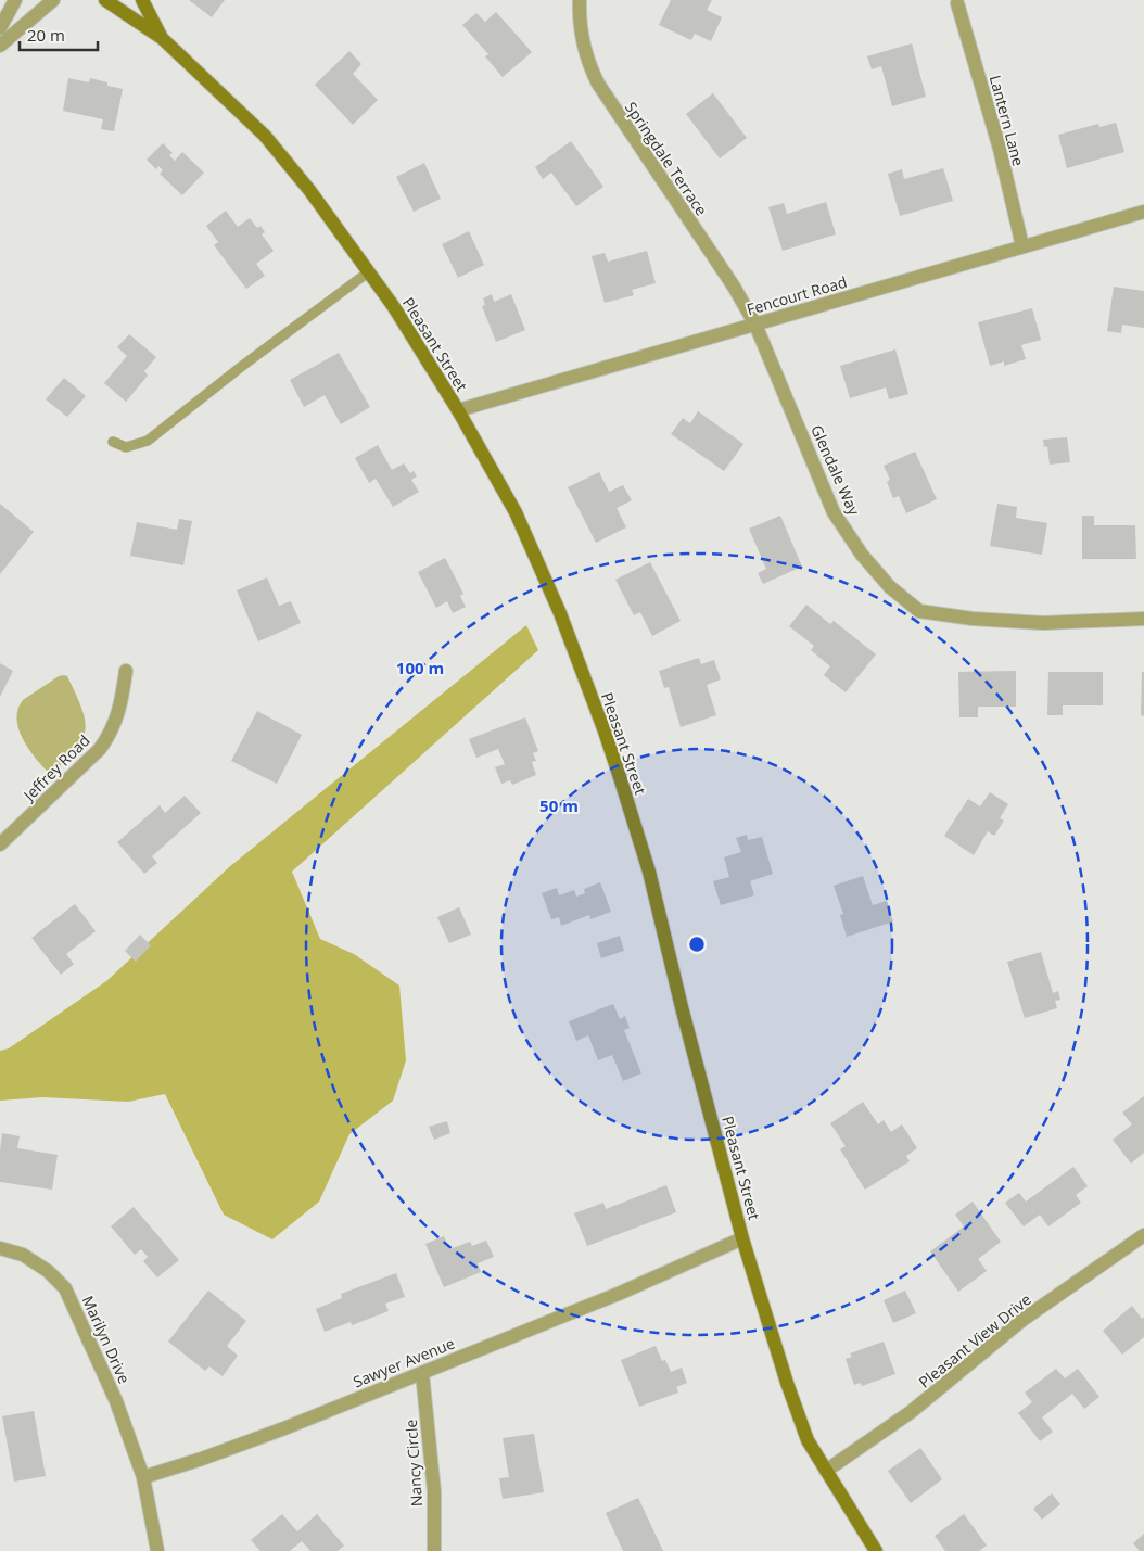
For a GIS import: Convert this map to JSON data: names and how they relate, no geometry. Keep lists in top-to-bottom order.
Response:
{
  "streets": {
    "main road": ["Pleasant Street"],
    "street": [
      "Lantern Lane",
      "Springdale Terrace",
      "Fencourt Road",
      "Glendale Way",
      "Jeffrey Road",
      "Marilyn Drive",
      "Pleasant View Drive",
      "Sawyer Avenue",
      "Nancy Circle"
    ]
  },
  "crossings": [
    ["Lantern Lane", "Fencourt Road"],
    ["Springdale Terrace", "Fencourt Road"],
    ["Springdale Terrace", "Glendale Way"],
    ["Fencourt Road", "Pleasant Street"],
    ["Fencourt Road", "Glendale Way"],
    ["Pleasant Street", "Pleasant View Drive"],
    ["Pleasant Street", "Sawyer Avenue"],
    ["Marilyn Drive", "Sawyer Avenue"],
    ["Sawyer Avenue", "Nancy Circle"]
  ],
  "scale_bar": "20 m",
  "rings": ["100 m", "50 m"]
}
